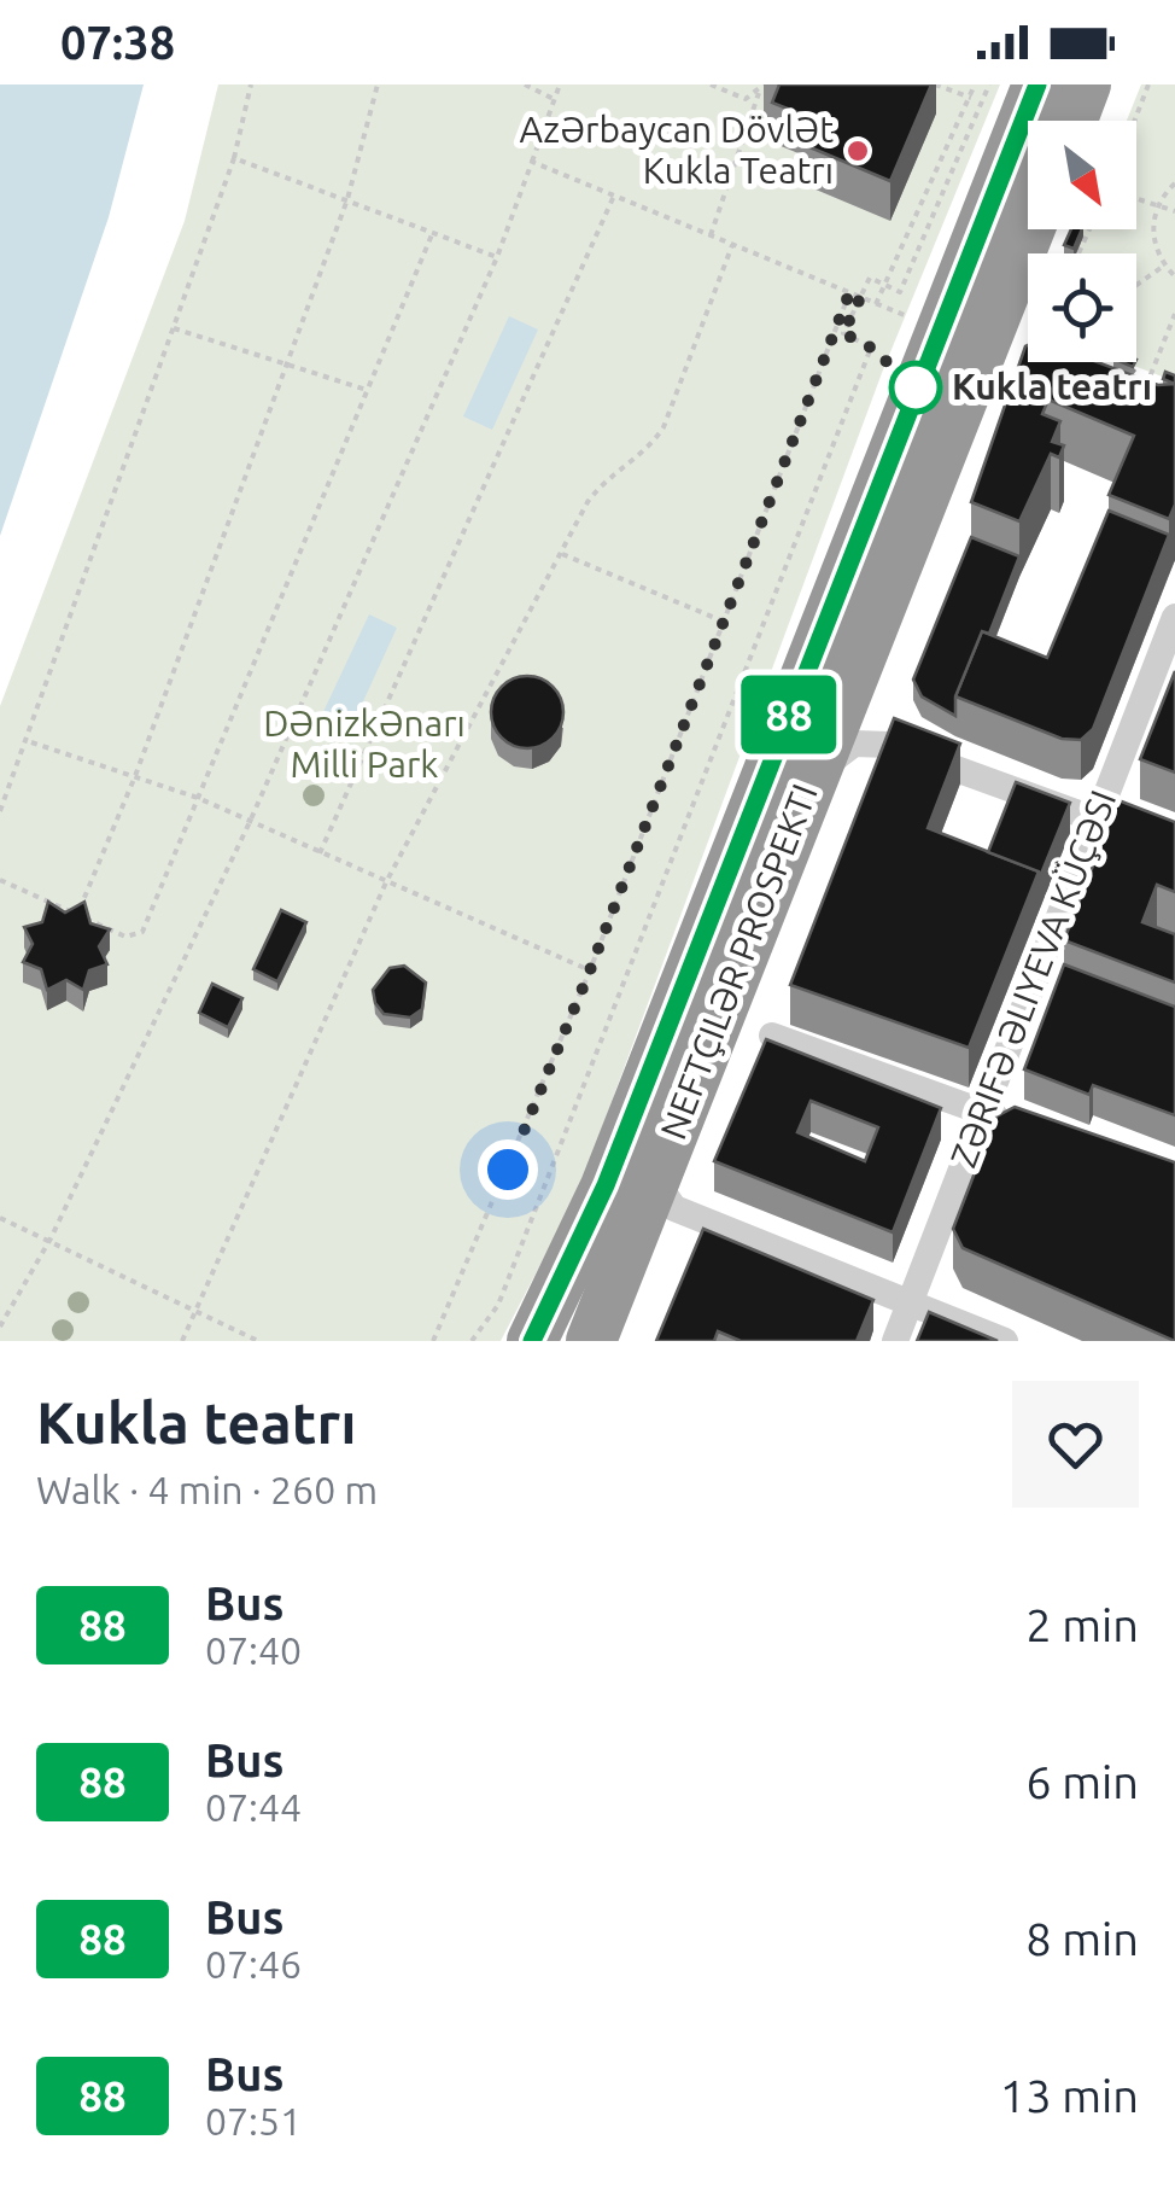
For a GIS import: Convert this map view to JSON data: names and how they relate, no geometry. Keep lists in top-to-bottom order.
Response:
{
  "streets": {
    "highway": ["NEFTÇILƏR PROSPEKTI"],
    "street": ["ZƏRIFƏ ƏLIYEVA KÜÇƏSI"]
  },
  "parks": ["Dənizkənarı Milli Park"],
  "places": ["Azərbaycan Dövlət Kukla Teatrı", "Kukla teatrı"],
  "lines": ["bus line 88"],
  "north": "bottom right",
  "page": {
    "status": "07:38",
    "on_map": "88",
    "heading": ["Kukla teatrı", "Walk · 4 min · 260 m"],
    "list": [
      {
        "mark": "88",
        "name": "Bus",
        "note": "07:40",
        "value": "2 min"
      },
      {
        "mark": "88",
        "name": "Bus",
        "note": "07:44",
        "value": "6 min"
      },
      {
        "mark": "88",
        "name": "Bus",
        "note": "07:46",
        "value": "8 min"
      },
      {
        "mark": "88",
        "name": "Bus",
        "note": "07:51",
        "value": "13 min"
      }
    ]
  }
}
